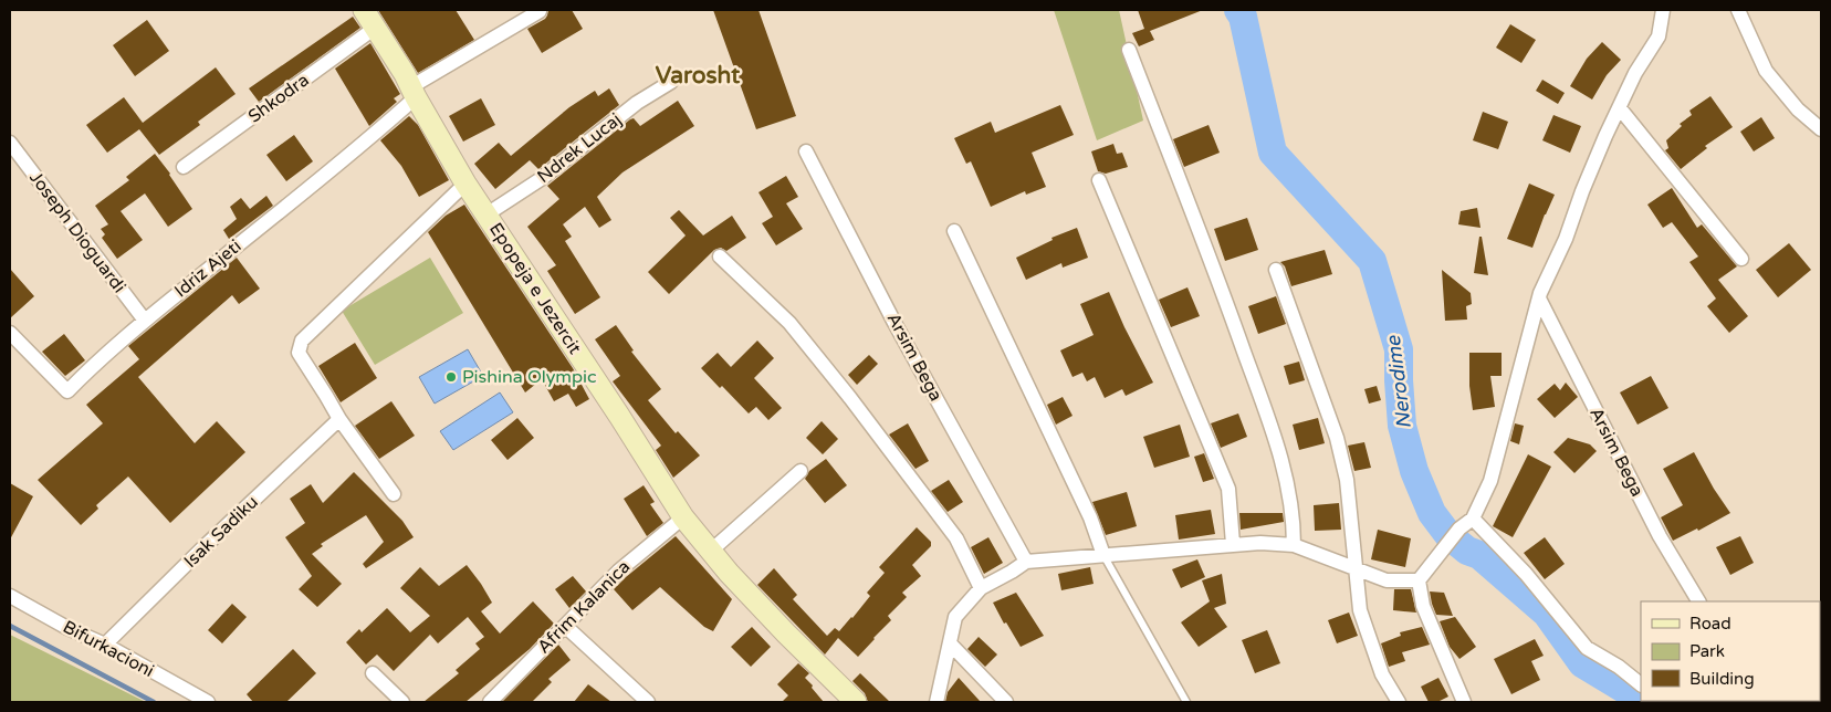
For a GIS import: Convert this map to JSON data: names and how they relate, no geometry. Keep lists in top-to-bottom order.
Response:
{
  "streets": {
    "main road": ["Epopeja e Jezercit"],
    "street": [
      "Shkodra",
      "Ndrek Lucaj",
      "Joseph Dioguardi",
      "Idriz Ajeti",
      "Arsim Bega",
      "Isak Sadiku",
      "Afrim Kalanica",
      "Bifurkacioni"
    ]
  },
  "crossings": [
    ["Shkodra", "Epopeja e Jezercit"],
    ["Ndrek Lucaj", "Epopeja e Jezercit"],
    ["Joseph Dioguardi", "Idriz Ajeti"],
    ["Idriz Ajeti", "Epopeja e Jezercit"],
    ["Epopeja e Jezercit", "Afrim Kalanica"],
    ["Isak Sadiku", "Bifurkacioni"]
  ],
  "districts": ["Varosht"],
  "water": ["Nerodime"],
  "places": ["Pishina Olympic"],
  "legend": ["Road", "Park", "Building"]
}
